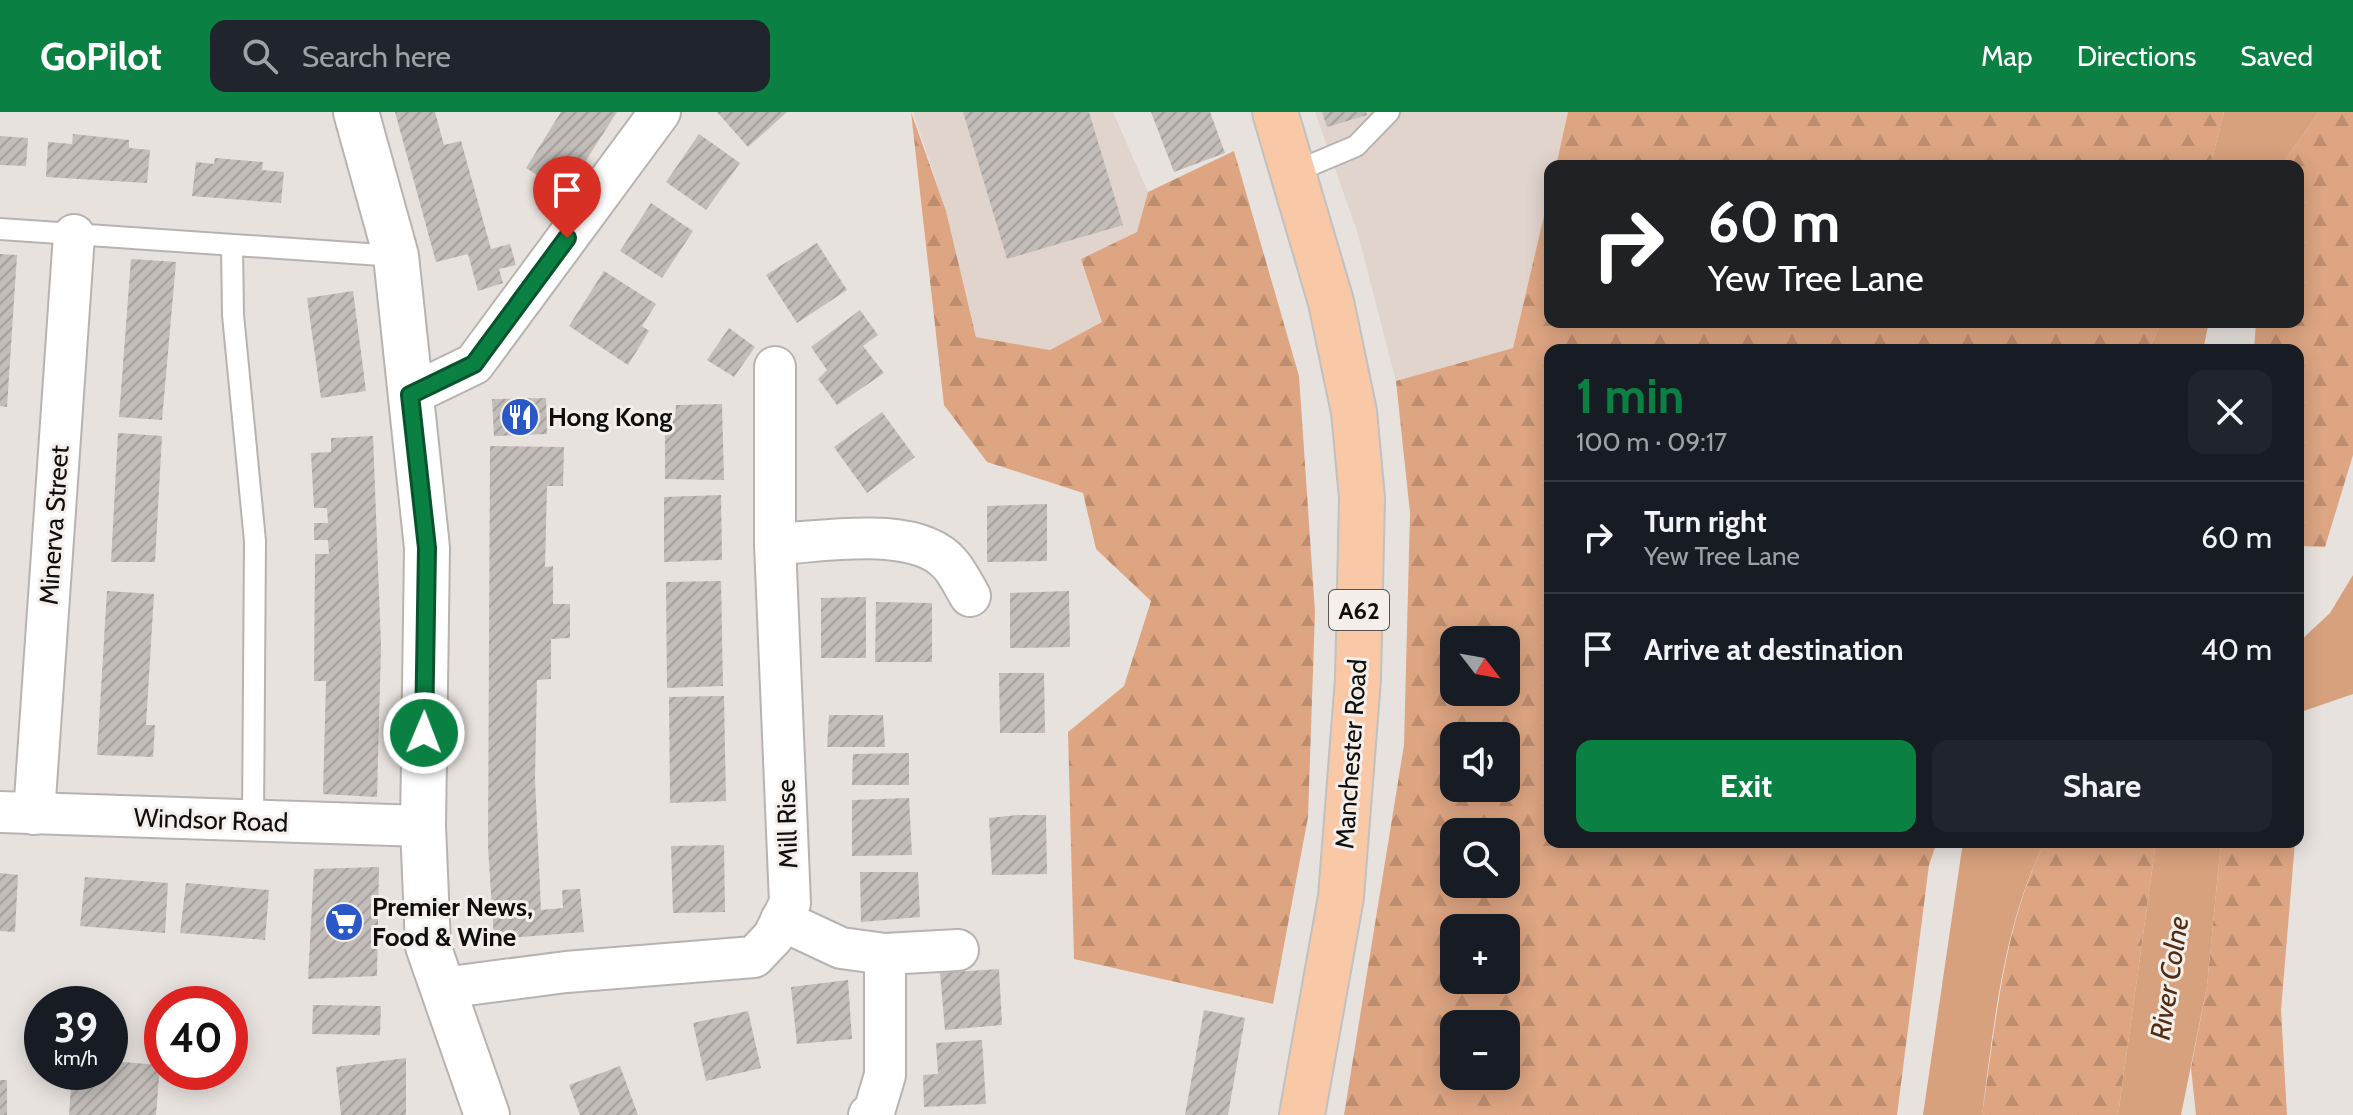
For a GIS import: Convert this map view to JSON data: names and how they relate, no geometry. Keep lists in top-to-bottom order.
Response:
{
  "streets": {
    "main road": ["A62", "Manchester Road"],
    "street": ["Minerva Street", "Windsor Road", "Mill Rise"]
  },
  "crossings": [
    ["Minerva Street", "Windsor Road"]
  ],
  "water": ["River Colne"],
  "places": {
    "restaurant": ["Hong Kong"],
    "supermarket": ["Premier News, Food & Wine"]
  },
  "north": "bottom right",
  "page": {
    "header": "GoPilot",
    "search": "Search here",
    "nav": ["Map", "Directions", "Saved"],
    "turn": ["60 m", "Yew Tree Lane"],
    "heading": ["1 min", "100 m · 09:17"],
    "list": [
      {
        "name": "Turn right",
        "note": "Yew Tree Lane",
        "value": "60 m"
      },
      {
        "name": "Arrive at destination",
        "value": "40 m"
      }
    ],
    "map_buttons": ["+", "−"],
    "buttons": ["Exit", "Share"],
    "speed": "39 km/h",
    "limit": "40"
  }
}
